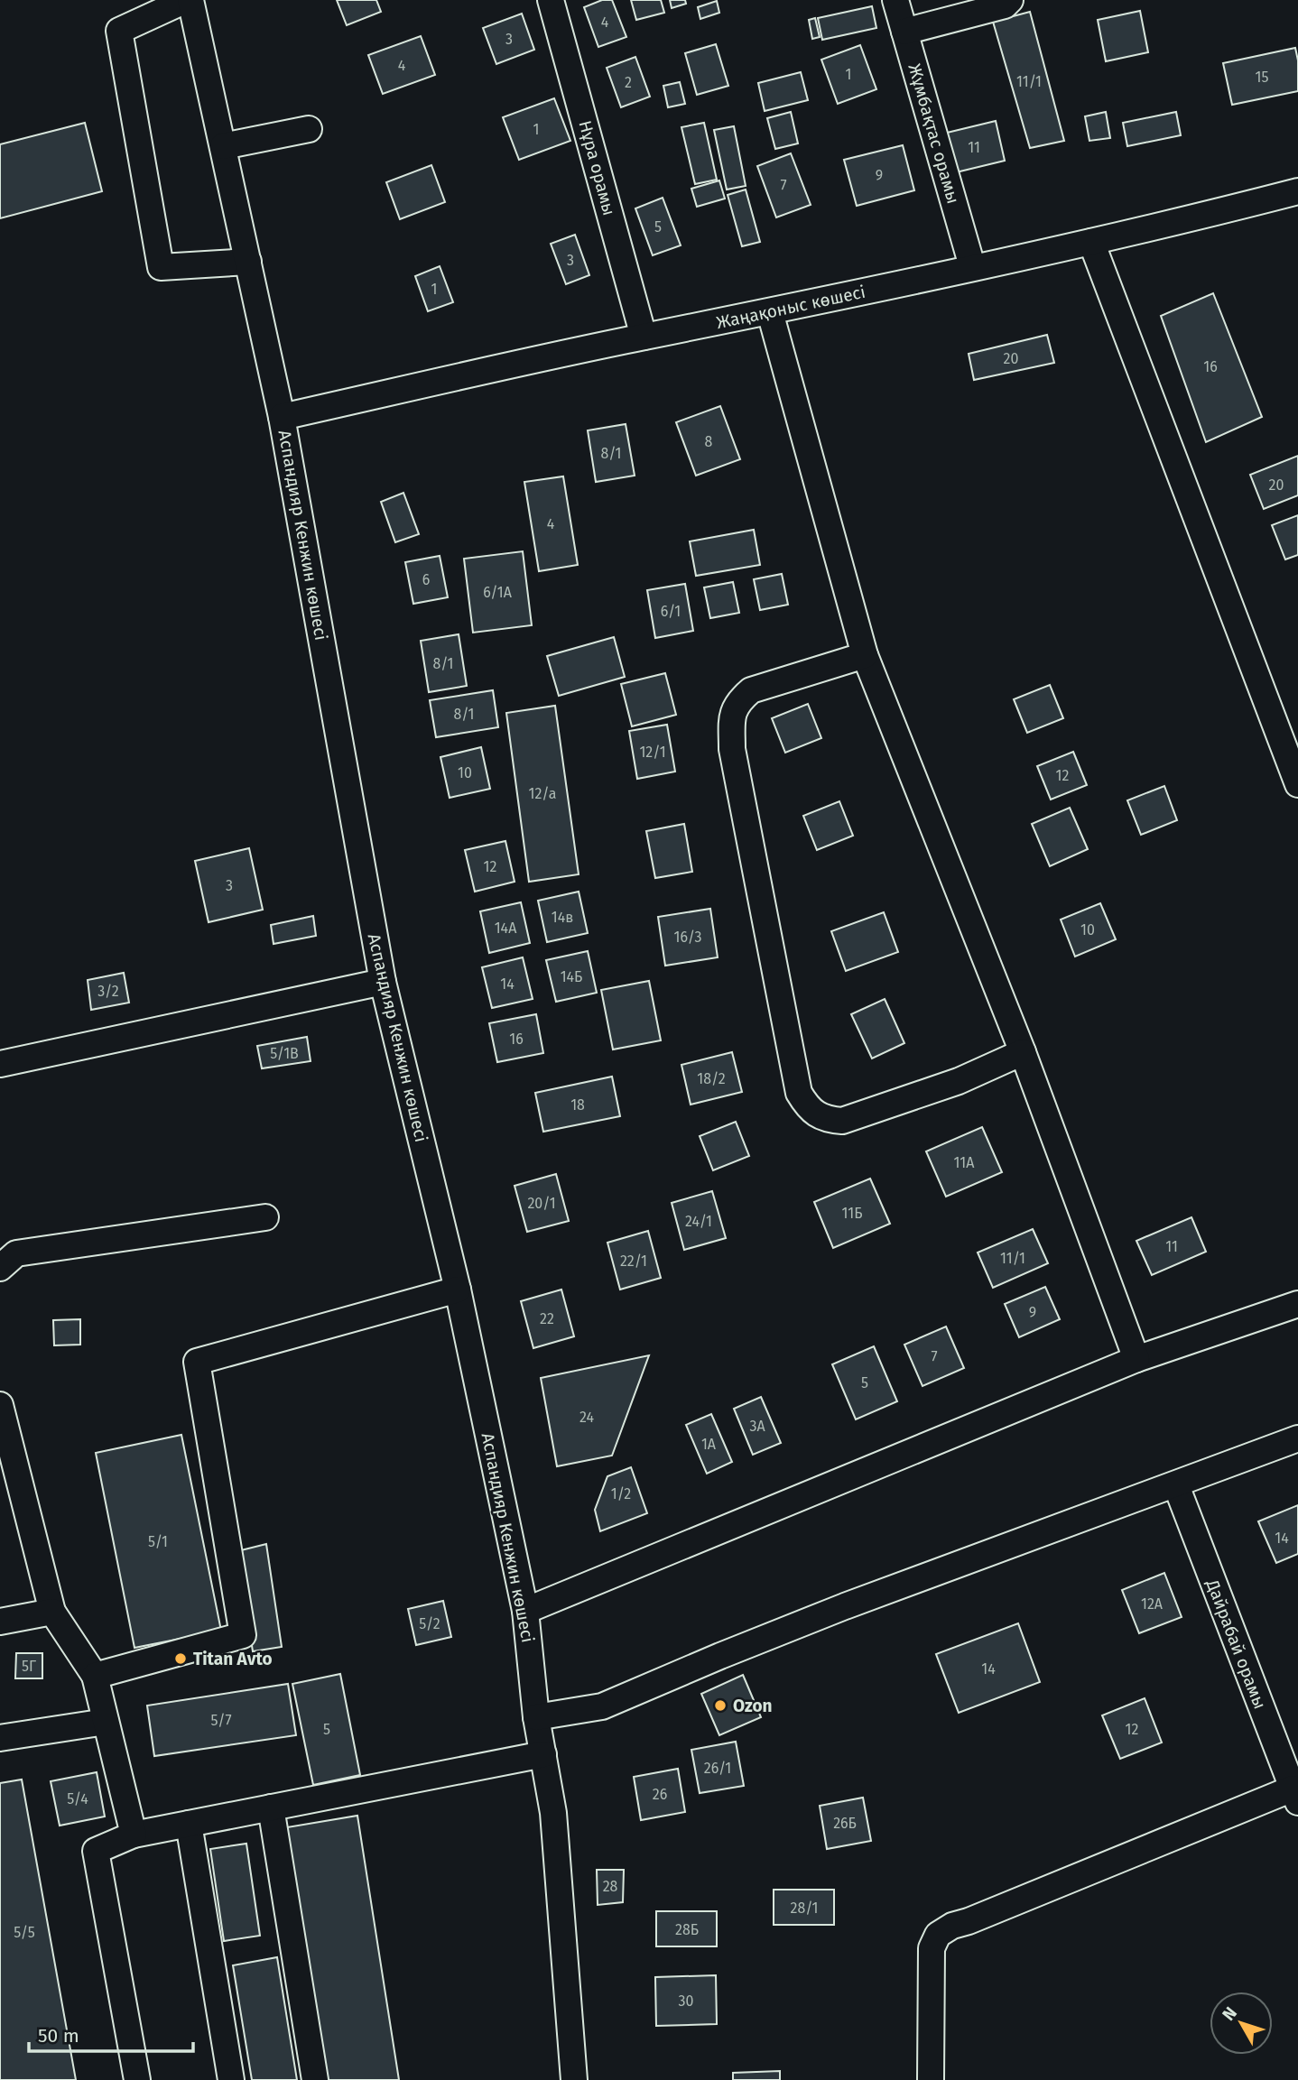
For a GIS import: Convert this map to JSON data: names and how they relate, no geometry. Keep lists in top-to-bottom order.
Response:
{
  "streets": {
    "street": [
      "Жұмбақтас орамы",
      "Нұра орамы",
      "Жаңақоныс көшесі",
      "Аспандияр Кенжин көшесі",
      "Дайрабай орамы"
    ]
  },
  "crossings": [
    ["Жұмбақтас орамы", "Жаңақоныс көшесі"],
    ["Нұра орамы", "Жаңақоныс көшесі"],
    ["Жаңақоныс көшесі", "Аспандияр Кенжин көшесі"]
  ],
  "places": ["Titan Avto", "Ozon"],
  "house_numbers": [
    "4",
    "3",
    "4",
    "1",
    "15",
    "11/1",
    "2",
    "1",
    "11",
    "9",
    "7",
    "5",
    "3",
    "1",
    "20",
    "16",
    "8",
    "8/1",
    "20",
    "4",
    "6",
    "6/1А",
    "6/1",
    "8/1",
    "8/1",
    "12/1",
    "10",
    "12",
    "12/а",
    "12",
    "3",
    "14в",
    "14А",
    "10",
    "16/3",
    "14Б",
    "14",
    "3/2",
    "16",
    "5/1В",
    "18/2",
    "18",
    "11А",
    "20/1",
    "11Б",
    "24/1",
    "11",
    "11/1",
    "22/1",
    "9",
    "22",
    "7",
    "5",
    "24",
    "3А",
    "1А",
    "1/2",
    "14",
    "5/1",
    "12А",
    "5/2",
    "5Г",
    "14",
    "5/7",
    "5",
    "12",
    "26/1",
    "26",
    "5/4",
    "26Б",
    "28",
    "28/1",
    "28Б",
    "5/5",
    "30"
  ],
  "scale_bar": "50 m",
  "north": "top left"
}
